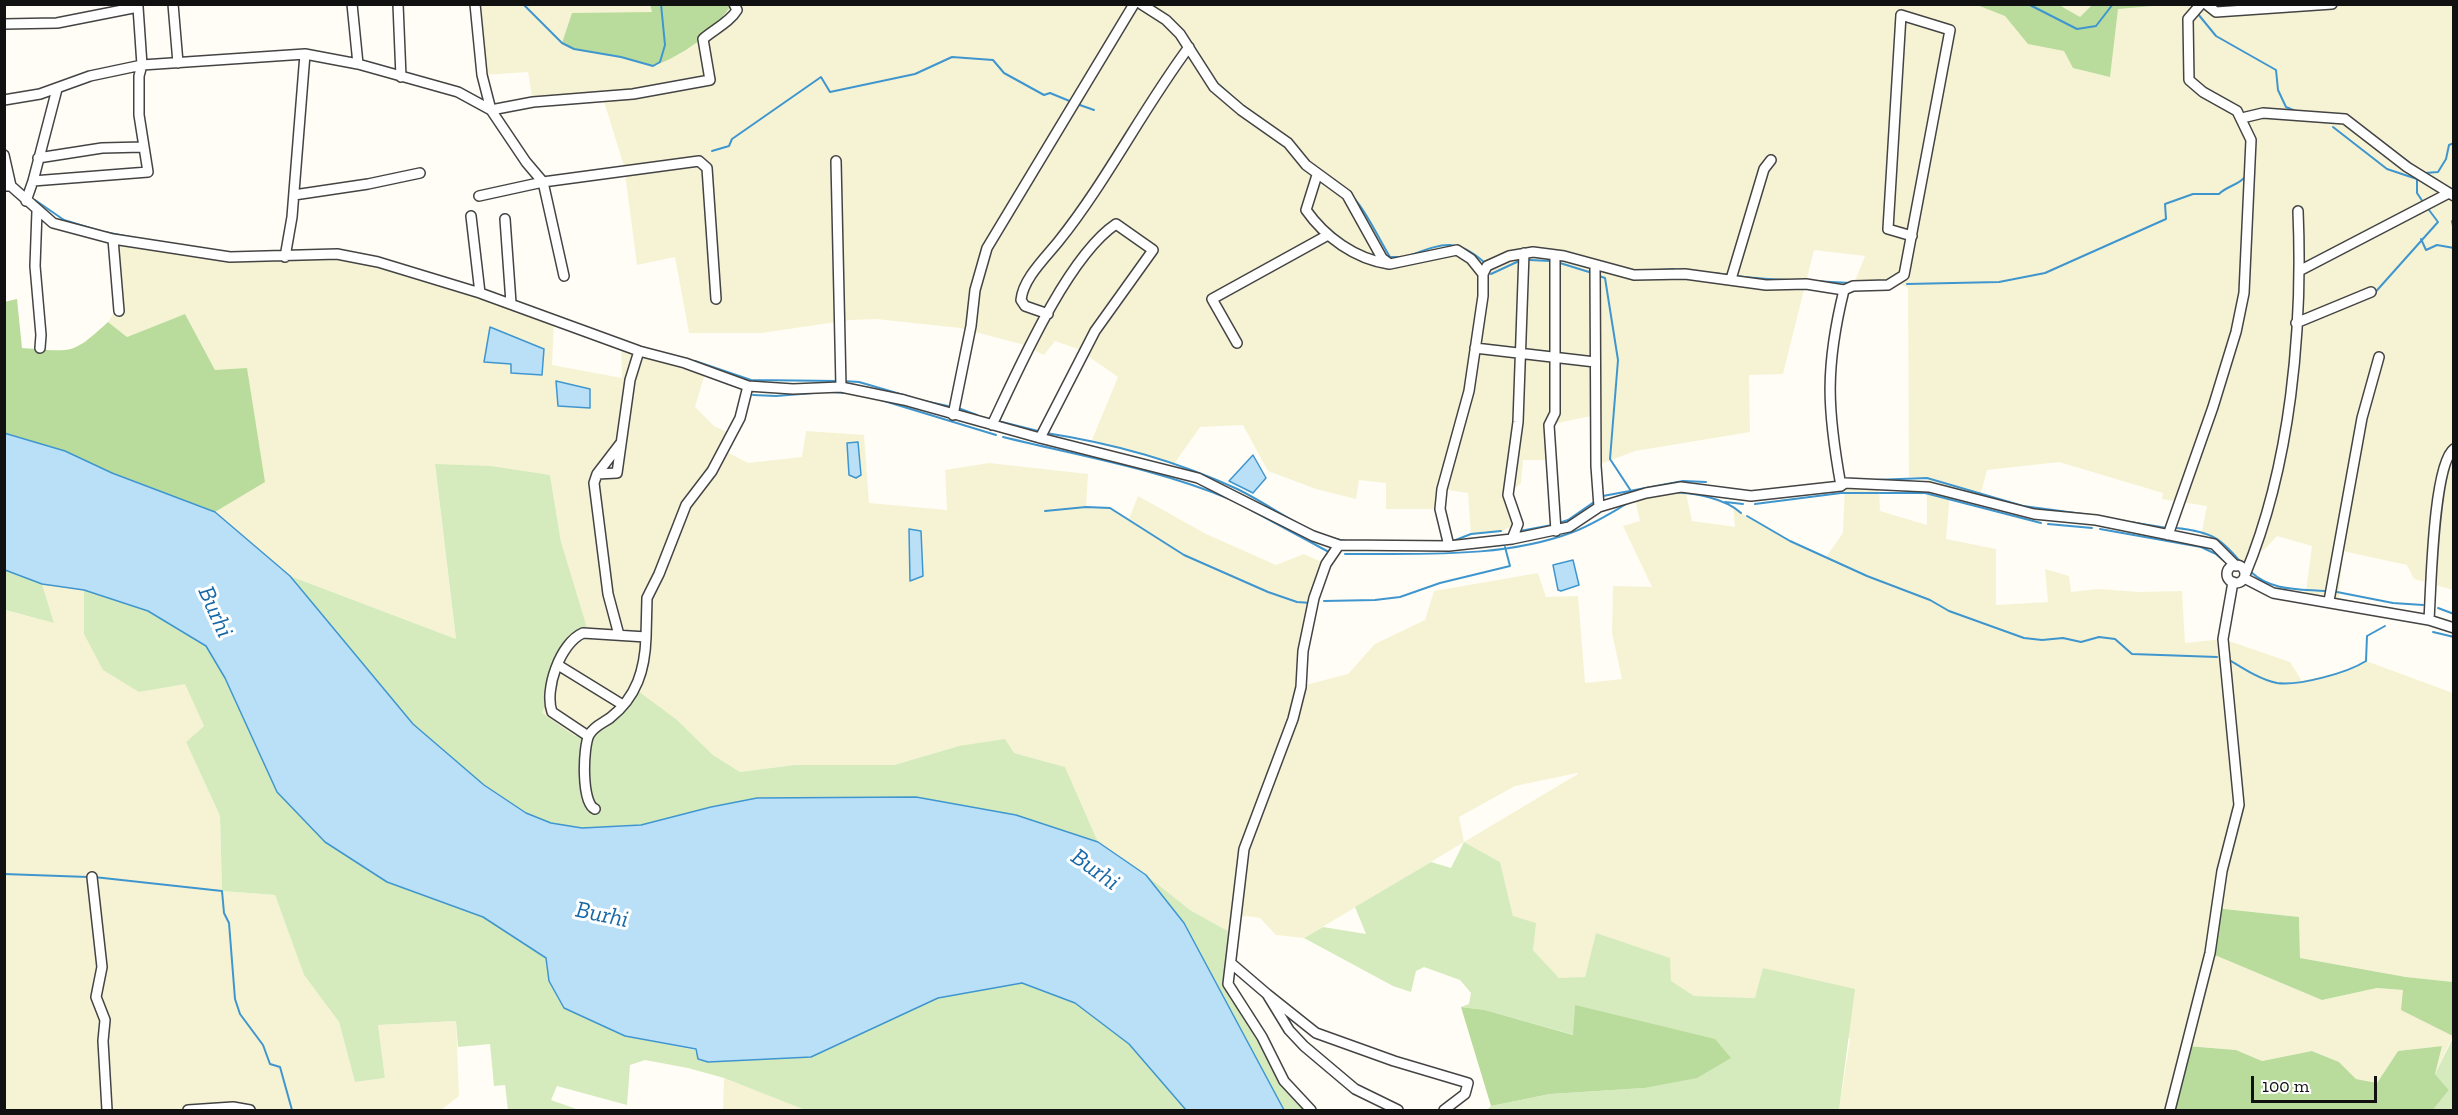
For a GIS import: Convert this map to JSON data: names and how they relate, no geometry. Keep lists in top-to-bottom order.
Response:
{
  "water": ["Burhi"],
  "scale_bar": "100 m"
}
